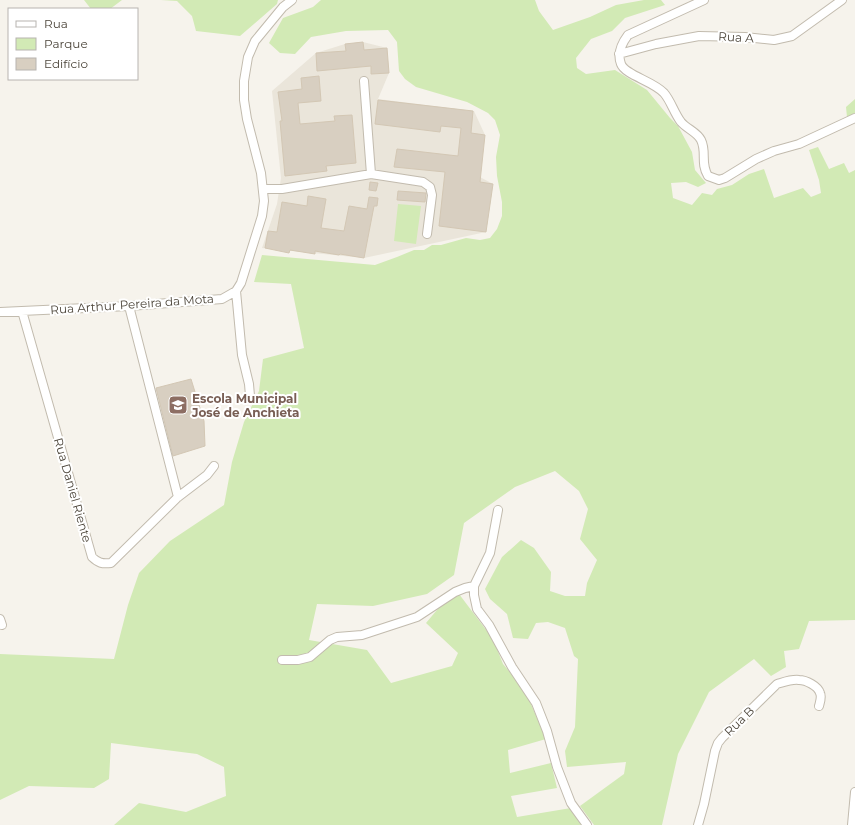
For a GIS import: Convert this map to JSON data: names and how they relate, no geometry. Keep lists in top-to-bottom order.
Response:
{
  "streets": {
    "street": [
      "Rua A",
      "Rua Arthur Pereira da Mota",
      "Rua Daniel Riente",
      "Rua B"
    ]
  },
  "crossings": [
    ["Rua Arthur Pereira da Mota", "Rua Daniel Riente"]
  ],
  "places": {
    "school or university": ["Escola Municipal José de Anchieta"]
  },
  "legend": ["Rua", "Parque", "Edifício"]
}
